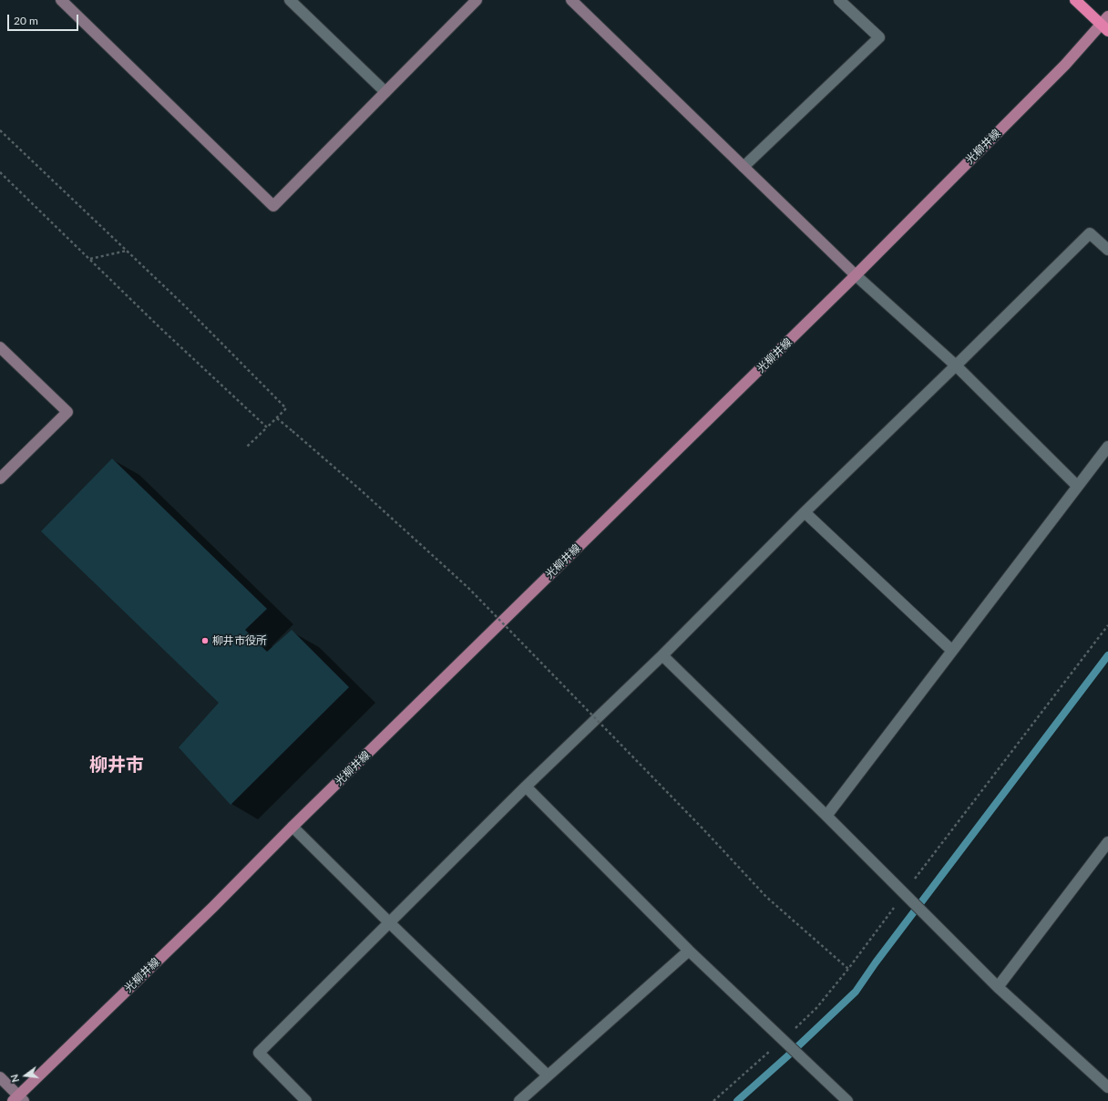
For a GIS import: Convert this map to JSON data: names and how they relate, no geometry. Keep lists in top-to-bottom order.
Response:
{
  "streets": {
    "main road": ["光柳井線"]
  },
  "districts": ["柳井市"],
  "places": ["柳井市役所"],
  "scale_bar": "20 m",
  "north": "left"
}
